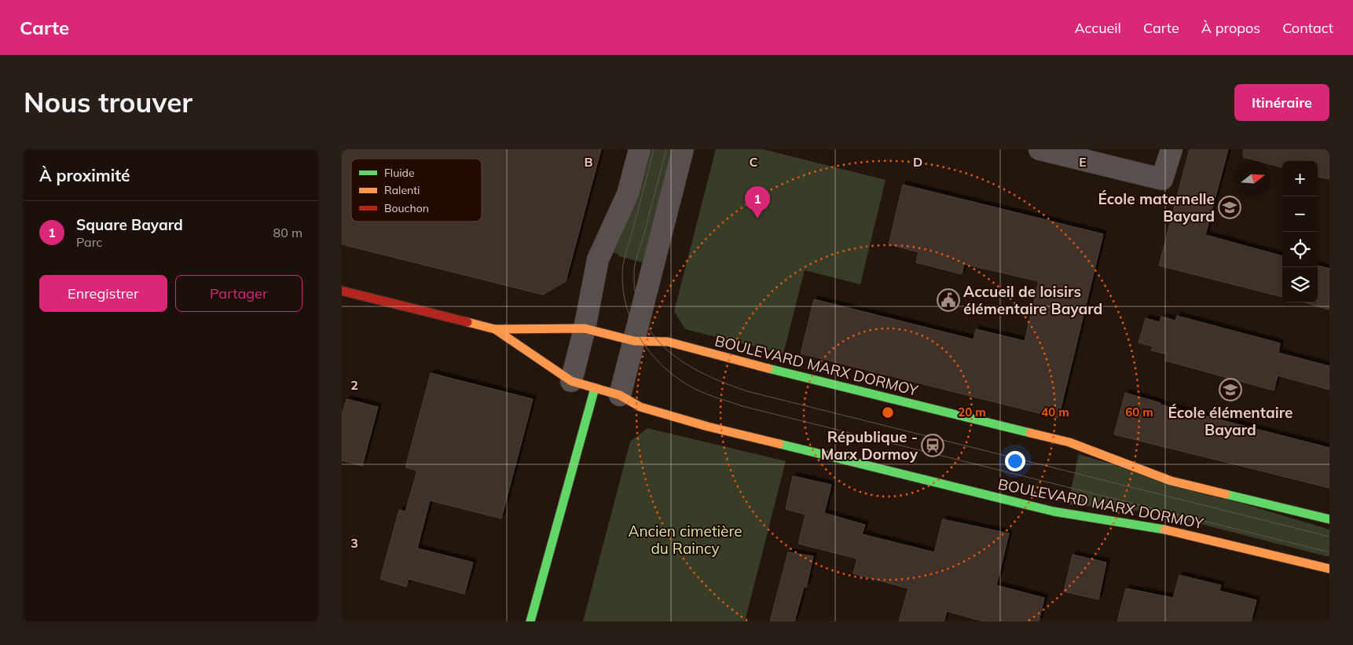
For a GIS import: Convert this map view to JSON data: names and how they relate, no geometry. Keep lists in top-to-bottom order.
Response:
{
  "streets": {
    "main road": ["BOULEVARD MARX DORMOY"]
  },
  "parks": ["Ancien cimetière du Raincy"],
  "places": {
    "school or university": ["École maternelle Bayard", "École élémentaire Bayard"],
    "public building": ["Accueil de loisirs élémentaire Bayard"],
    "station": ["République - Marx Dormoy"]
  },
  "legend": ["Fluide", "Ralenti", "Bouchon"],
  "north": "right",
  "page": {
    "header": "Carte",
    "nav": [
      "Accueil",
      "Carte",
      "À propos",
      "Contact"
    ],
    "buttons": [
      "Itinéraire",
      ["Enregistrer", "Partager"]
    ],
    "title": "Nous trouver",
    "heading": "À proximité",
    "map_buttons": ["+", "−"],
    "pins": "1",
    "list": [
      {
        "mark": "1",
        "name": "Square Bayard",
        "note": "Parc",
        "value": "80 m"
      }
    ]
  },
  "grid": {
    "columns": [
      "B",
      "C",
      "D",
      "E"
    ],
    "rows": ["2", "3"]
  },
  "rings": ["20 m", "40 m", "60 m"]
}
